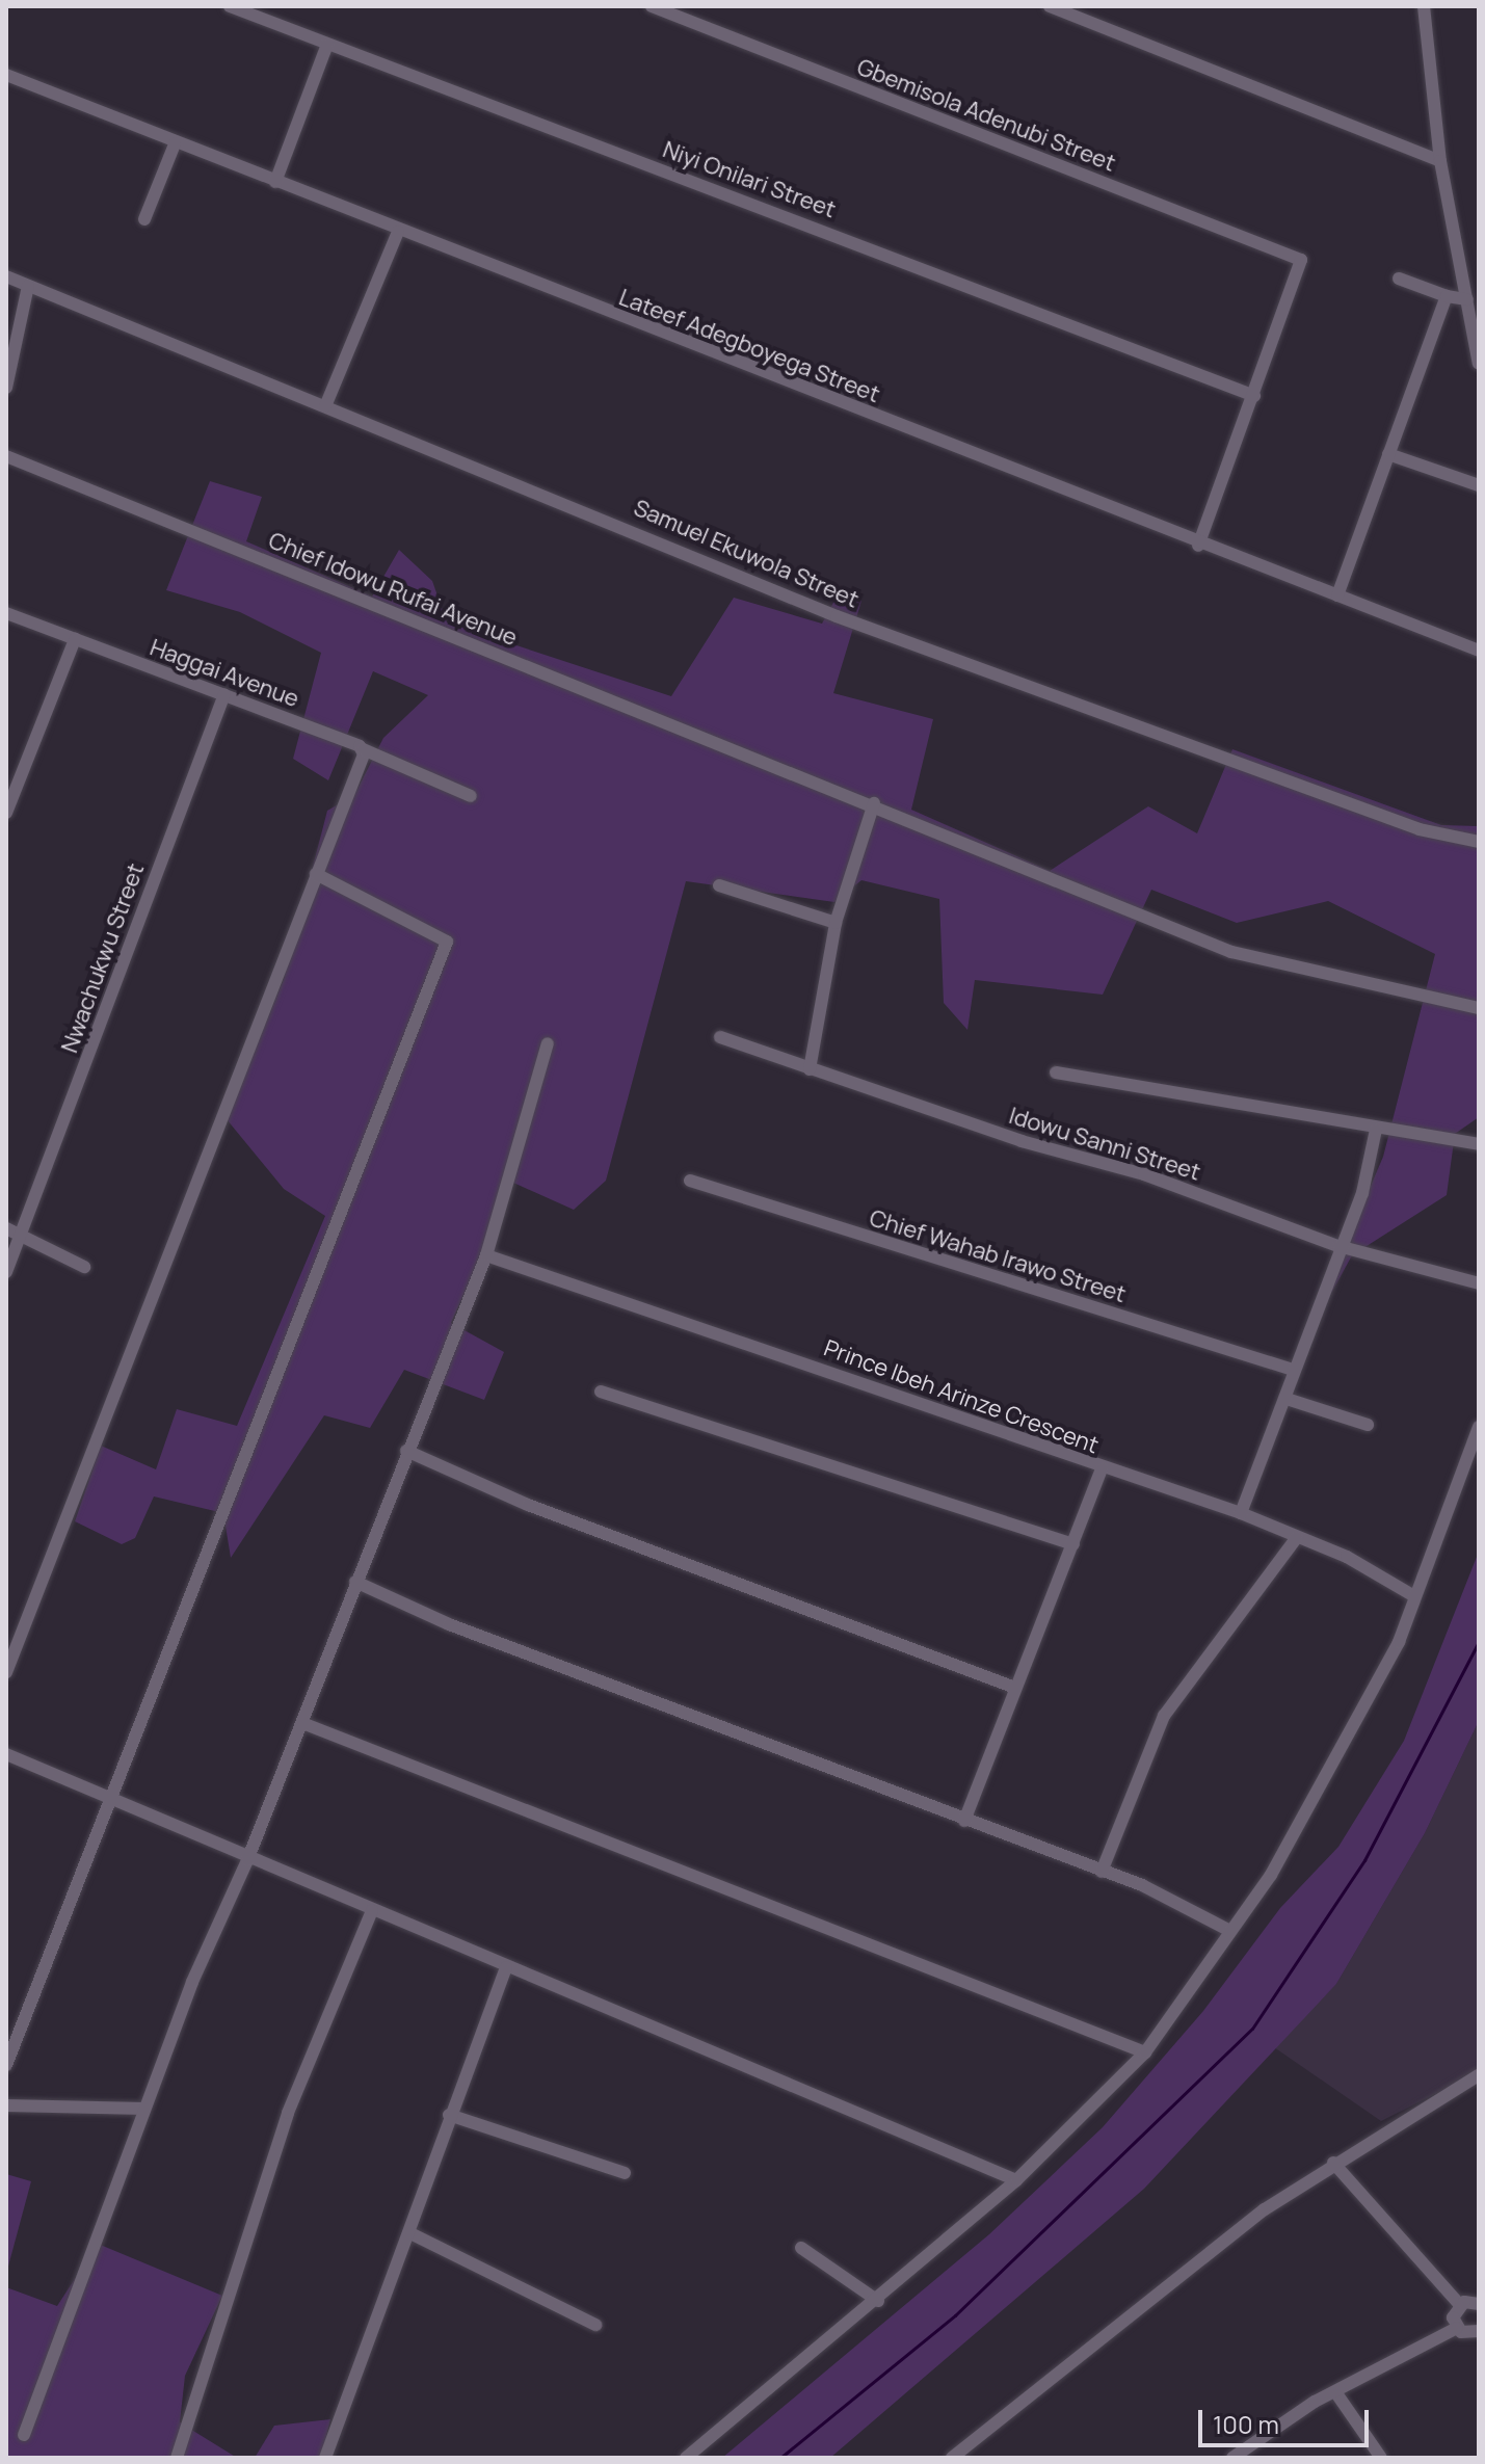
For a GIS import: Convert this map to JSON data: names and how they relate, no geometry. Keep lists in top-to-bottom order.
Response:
{
  "streets": {
    "street": [
      "Gbemisola Adenubi Street",
      "Niyi Onilari Street",
      "Lateef Adegboyega Street",
      "Samuel Ekuwola Street",
      "Chief Idowu Rufai Avenue",
      "Haggai Avenue",
      "Nwachukwu Street",
      "Idowu Sanni Street",
      "Chief Wahab Irawo Street",
      "Prince Ibeh Arinze Crescent"
    ]
  },
  "crossings": [
    ["Gbemisola Adenubi Street", "Niyi Onilari Street"],
    ["Haggai Avenue", "Nwachukwu Street"]
  ],
  "scale_bar": "100 m"
}
